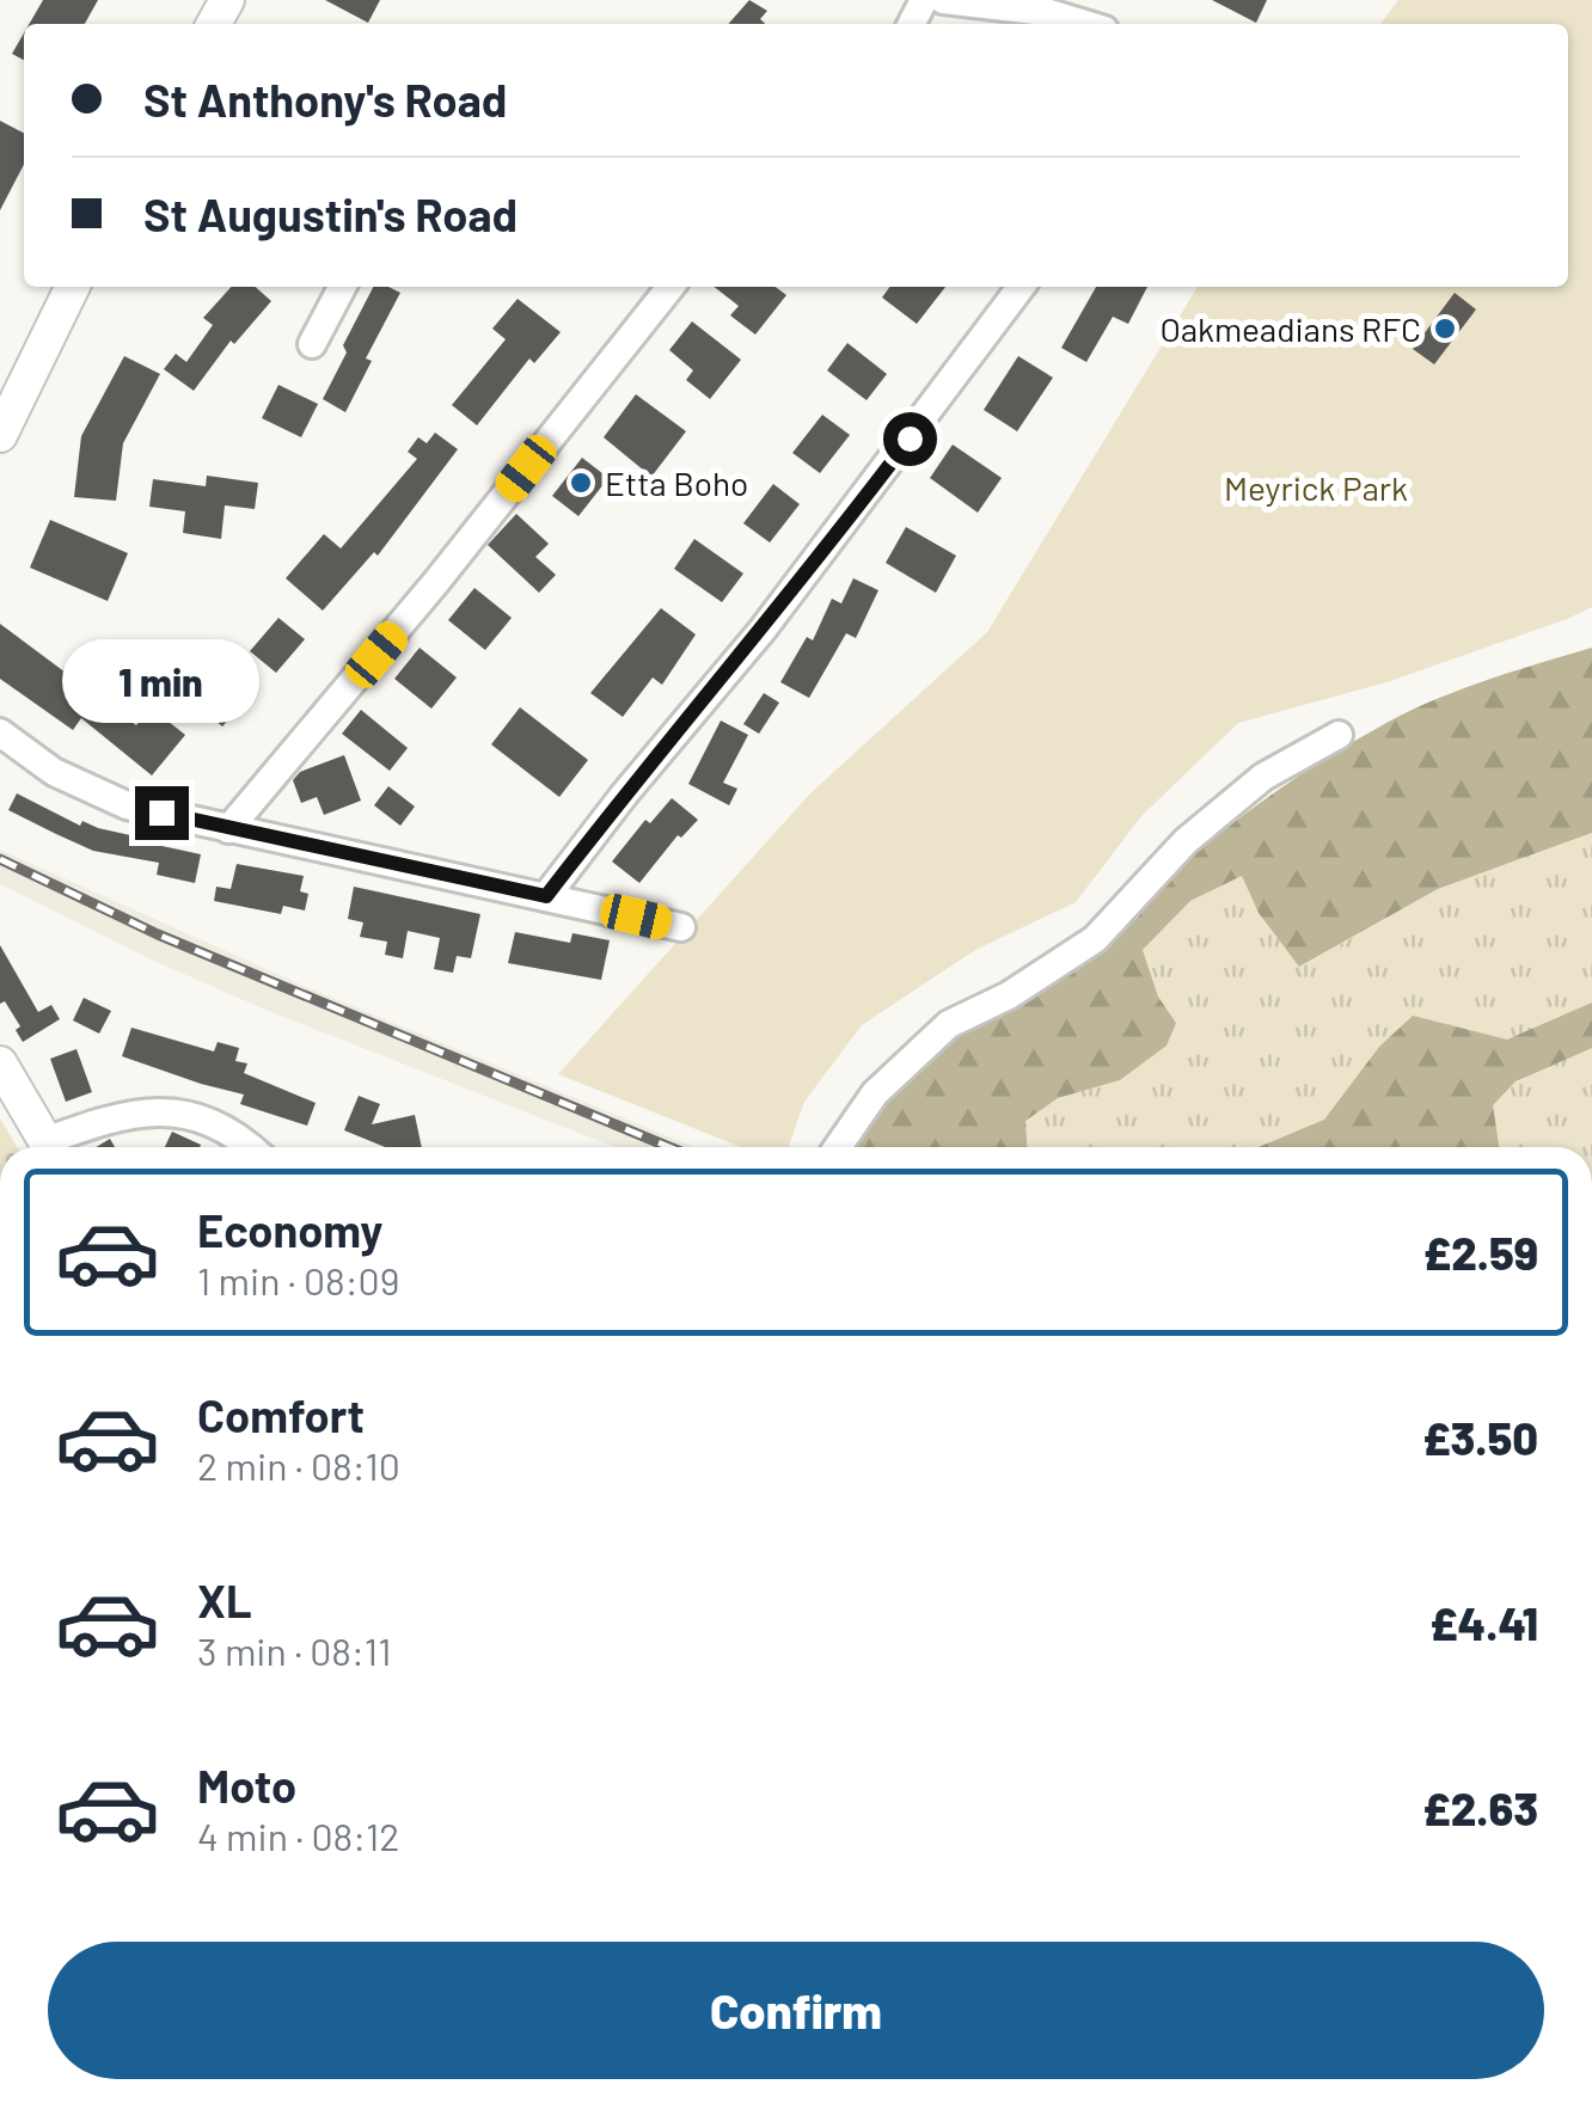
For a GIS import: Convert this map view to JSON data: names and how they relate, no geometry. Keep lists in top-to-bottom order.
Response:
{
  "parks": ["Meyrick Park"],
  "places": ["Oakmeadians RFC", "Etta Boho"],
  "page": {
    "banner": ["St Anthony's Road", "St Augustin's Road"],
    "bubble": "1 min",
    "list": [
      {
        "name": "Economy",
        "note": "1 min · 08:09",
        "value": "£2.59"
      },
      {
        "name": "Comfort",
        "note": "2 min · 08:10",
        "value": "£3.50"
      },
      {
        "name": "XL",
        "note": "3 min · 08:11",
        "value": "£4.41"
      },
      {
        "name": "Moto",
        "note": "4 min · 08:12",
        "value": "£2.63"
      }
    ],
    "buttons": "Confirm"
  }
}
